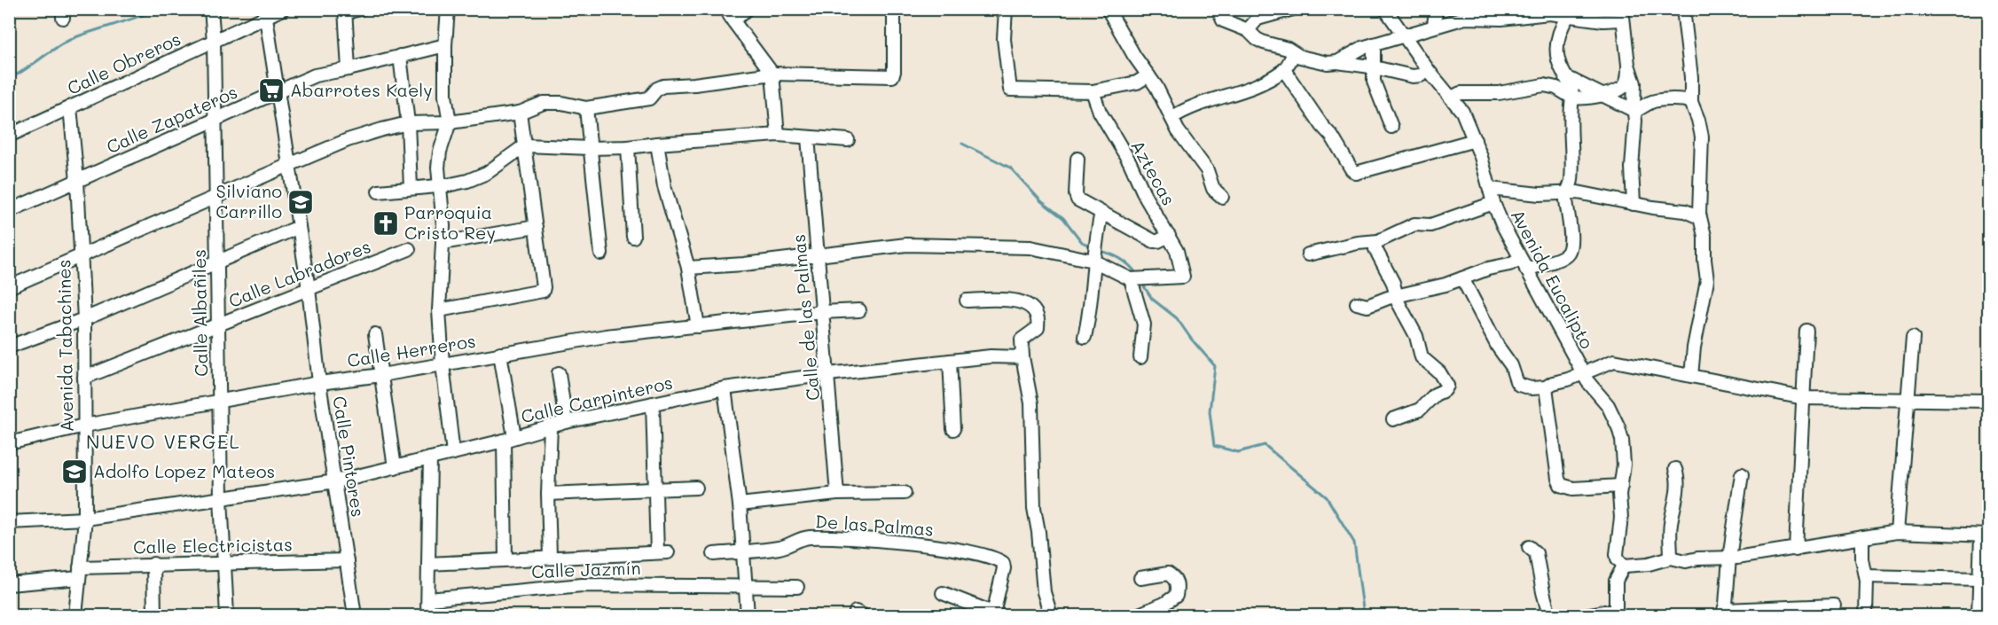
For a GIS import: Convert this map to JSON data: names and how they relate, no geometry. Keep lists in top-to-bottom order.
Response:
{
  "streets": {
    "street": [
      "Calle Obreros",
      "Calle Zapateros",
      "Aztecas",
      "Calle Labradores",
      "Avenida Eucalipto",
      "Calle Albañiles",
      "Calle de las Palmas",
      "Avenida Tabachines",
      "Calle Herreros",
      "Calle Carpinteros",
      "Calle Pintores",
      "De las Palmas",
      "Calle Electricistas",
      "Calle Jazmín"
    ]
  },
  "crossings": [
    ["Calle Obreros", "Calle Albañiles"],
    ["Calle Obreros", "Avenida Tabachines"],
    ["Calle Obreros", "Calle Pintores"],
    ["Calle Zapateros", "Calle Albañiles"],
    ["Calle Zapateros", "Avenida Tabachines"],
    ["Calle Zapateros", "Calle Pintores"],
    ["Calle Labradores", "Calle Albañiles"],
    ["Calle Labradores", "Avenida Tabachines"],
    ["Calle Labradores", "Calle Pintores"],
    ["Calle Albañiles", "Calle Herreros"],
    ["Calle Albañiles", "Calle Carpinteros"],
    ["Calle Albañiles", "Calle Electricistas"],
    ["Calle de las Palmas", "Calle Herreros"],
    ["Calle de las Palmas", "Calle Carpinteros"],
    ["Avenida Tabachines", "Calle Herreros"],
    ["Avenida Tabachines", "Calle Carpinteros"],
    ["Avenida Tabachines", "Calle Electricistas"],
    ["Calle Herreros", "Calle Pintores"],
    ["Calle Carpinteros", "Calle Pintores"],
    ["Calle Pintores", "Calle Electricistas"]
  ],
  "districts": ["NUEVO VERGEL"],
  "places": {
    "supermarket": ["Abarrotes Kaely"],
    "school or university": ["Silviano Carrillo", "Adolfo Lopez Mateos"],
    "church": ["Parroquia Cristo Rey"]
  }
}
